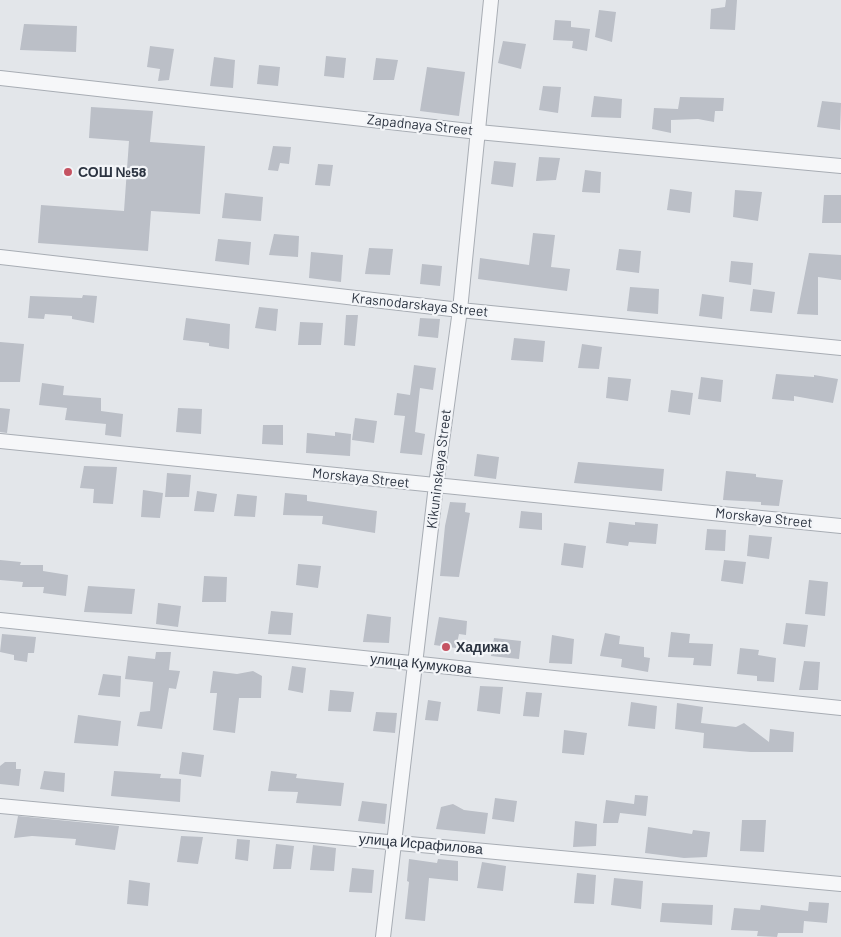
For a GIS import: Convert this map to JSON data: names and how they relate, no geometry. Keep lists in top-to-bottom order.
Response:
{
  "streets": {
    "street": [
      "Zapadnaya Street",
      "Krasnodarskaya Street",
      "Kikuninskaya Street",
      "Morskaya Street",
      "улица Кумукова",
      "улица Исрафилова"
    ]
  },
  "crossings": [
    ["Zapadnaya Street", "Kikuninskaya Street"],
    ["Krasnodarskaya Street", "Kikuninskaya Street"],
    ["Kikuninskaya Street", "Morskaya Street"],
    ["Kikuninskaya Street", "улица Кумукова"],
    ["Kikuninskaya Street", "улица Исрафилова"]
  ],
  "places": ["СОШ №58", "Хадижа"]
}
